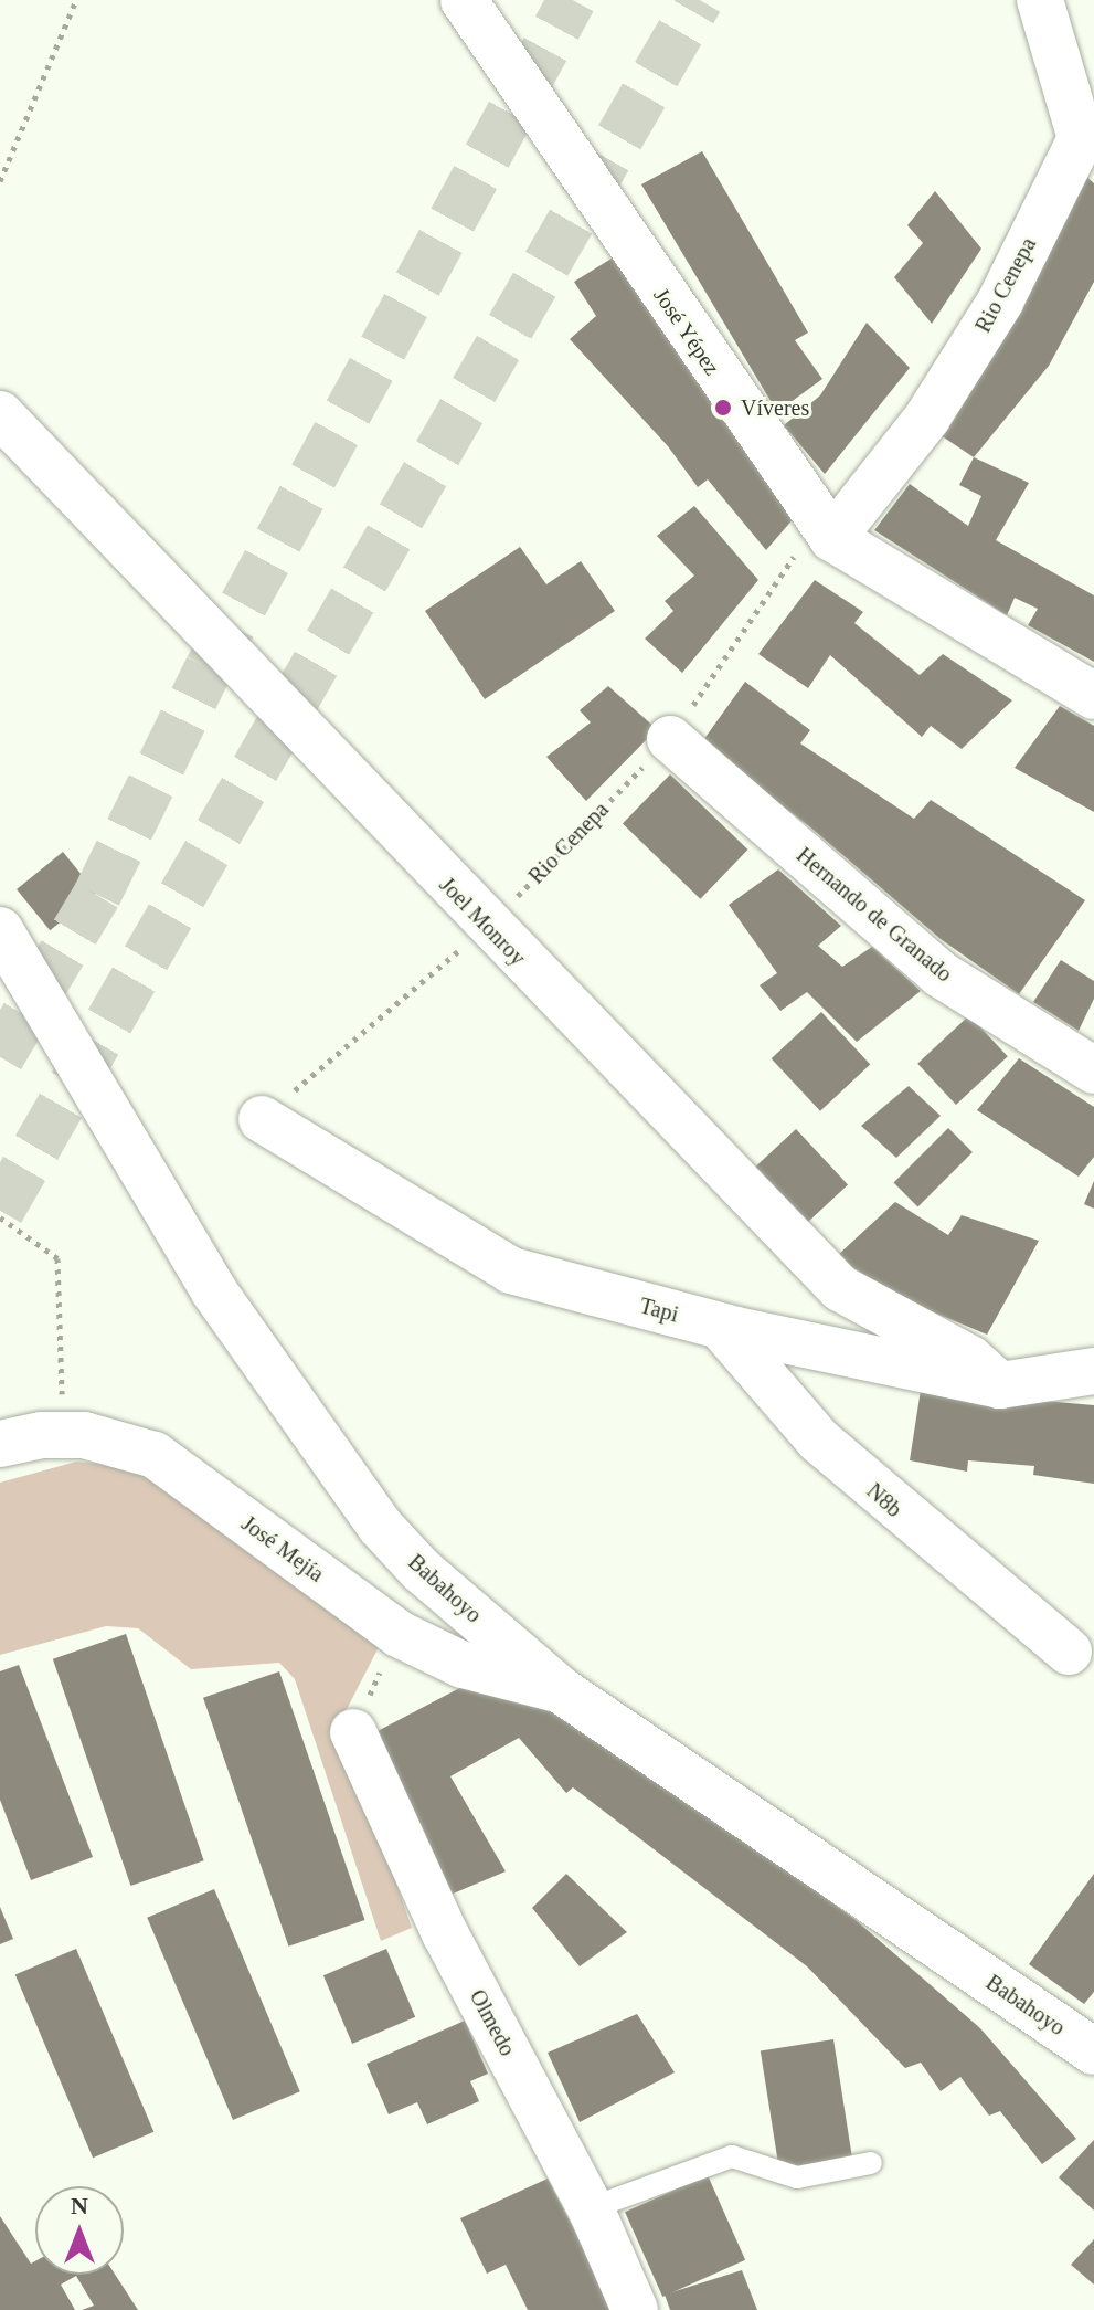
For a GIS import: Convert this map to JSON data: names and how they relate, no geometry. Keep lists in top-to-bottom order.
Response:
{
  "streets": {
    "street": [
      "Rio Cenepa",
      "José Yépez",
      "Hernando de Granado",
      "Joel Monroy",
      "Tapi",
      "N8b",
      "José Mejía",
      "Babahoyo",
      "Olmedo"
    ]
  },
  "crossings": [
    ["Rio Cenepa", "José Yépez"],
    ["Rio Cenepa", "Hernando de Granado"],
    ["Rio Cenepa", "Joel Monroy"],
    ["Rio Cenepa", "Tapi"],
    ["Joel Monroy", "Tapi"],
    ["Tapi", "N8b"],
    ["José Mejía", "Babahoyo"]
  ],
  "places": ["Víveres"],
  "north": "top"
}
